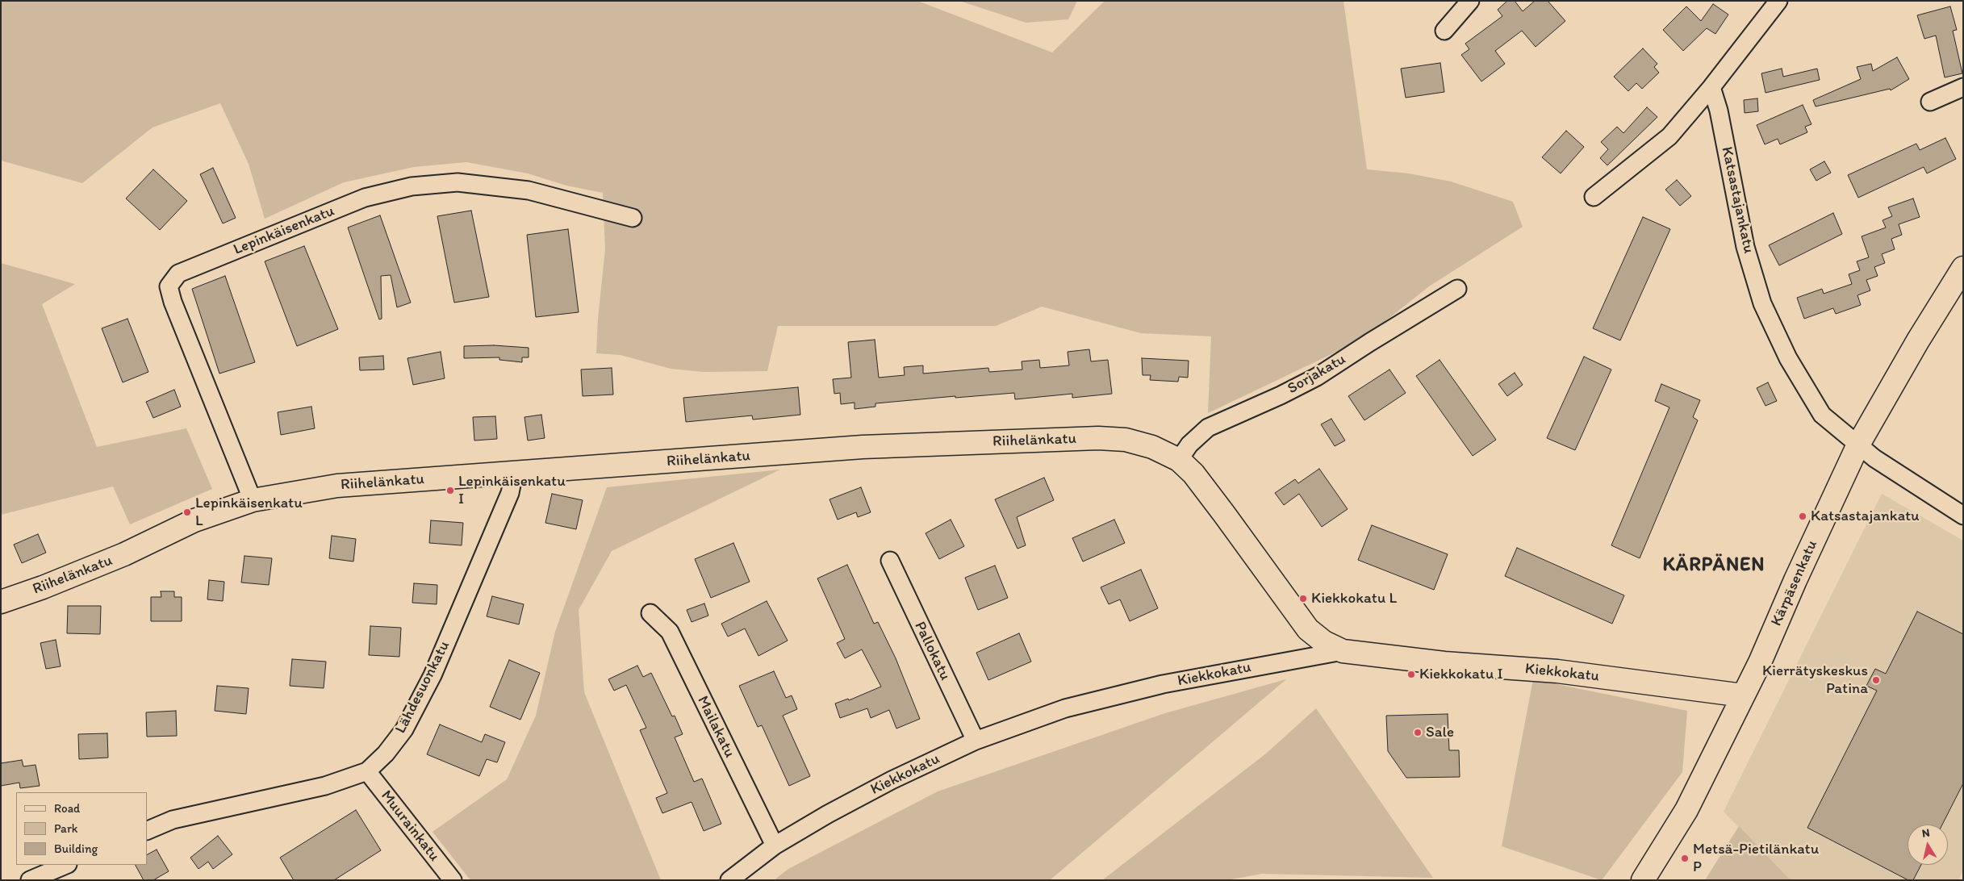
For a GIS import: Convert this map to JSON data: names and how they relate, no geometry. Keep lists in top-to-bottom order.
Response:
{
  "streets": {
    "street": [
      "Katsastajankatu",
      "Lepinkäisenkatu",
      "Sorjakatu",
      "Riihelänkatu",
      "Kärpäsenkatu",
      "Pallokatu",
      "Kiekkokatu",
      "Lähdesuonkatu",
      "Mailakatu",
      "Muurainkatu"
    ]
  },
  "crossings": [
    ["Katsastajankatu", "Kärpäsenkatu"],
    ["Lepinkäisenkatu", "Riihelänkatu"],
    ["Sorjakatu", "Riihelänkatu"],
    ["Riihelänkatu", "Kiekkokatu"],
    ["Riihelänkatu", "Lähdesuonkatu"],
    ["Kärpäsenkatu", "Kiekkokatu"],
    ["Pallokatu", "Kiekkokatu"],
    ["Kiekkokatu", "Mailakatu"],
    ["Lähdesuonkatu", "Muurainkatu"]
  ],
  "districts": ["KÄRPÄNEN"],
  "places": [
    "Lepinkäisenkatu I",
    "Lepinkäisenkatu L",
    "Katsastajankatu",
    "Kiekkokatu L",
    "Kiekkokatu I",
    "Kierrätyskeskus Patina",
    "Sale",
    "Metsä-Pietilänkatu P"
  ],
  "legend": ["Road", "Park", "Building"],
  "north": "top"
}
